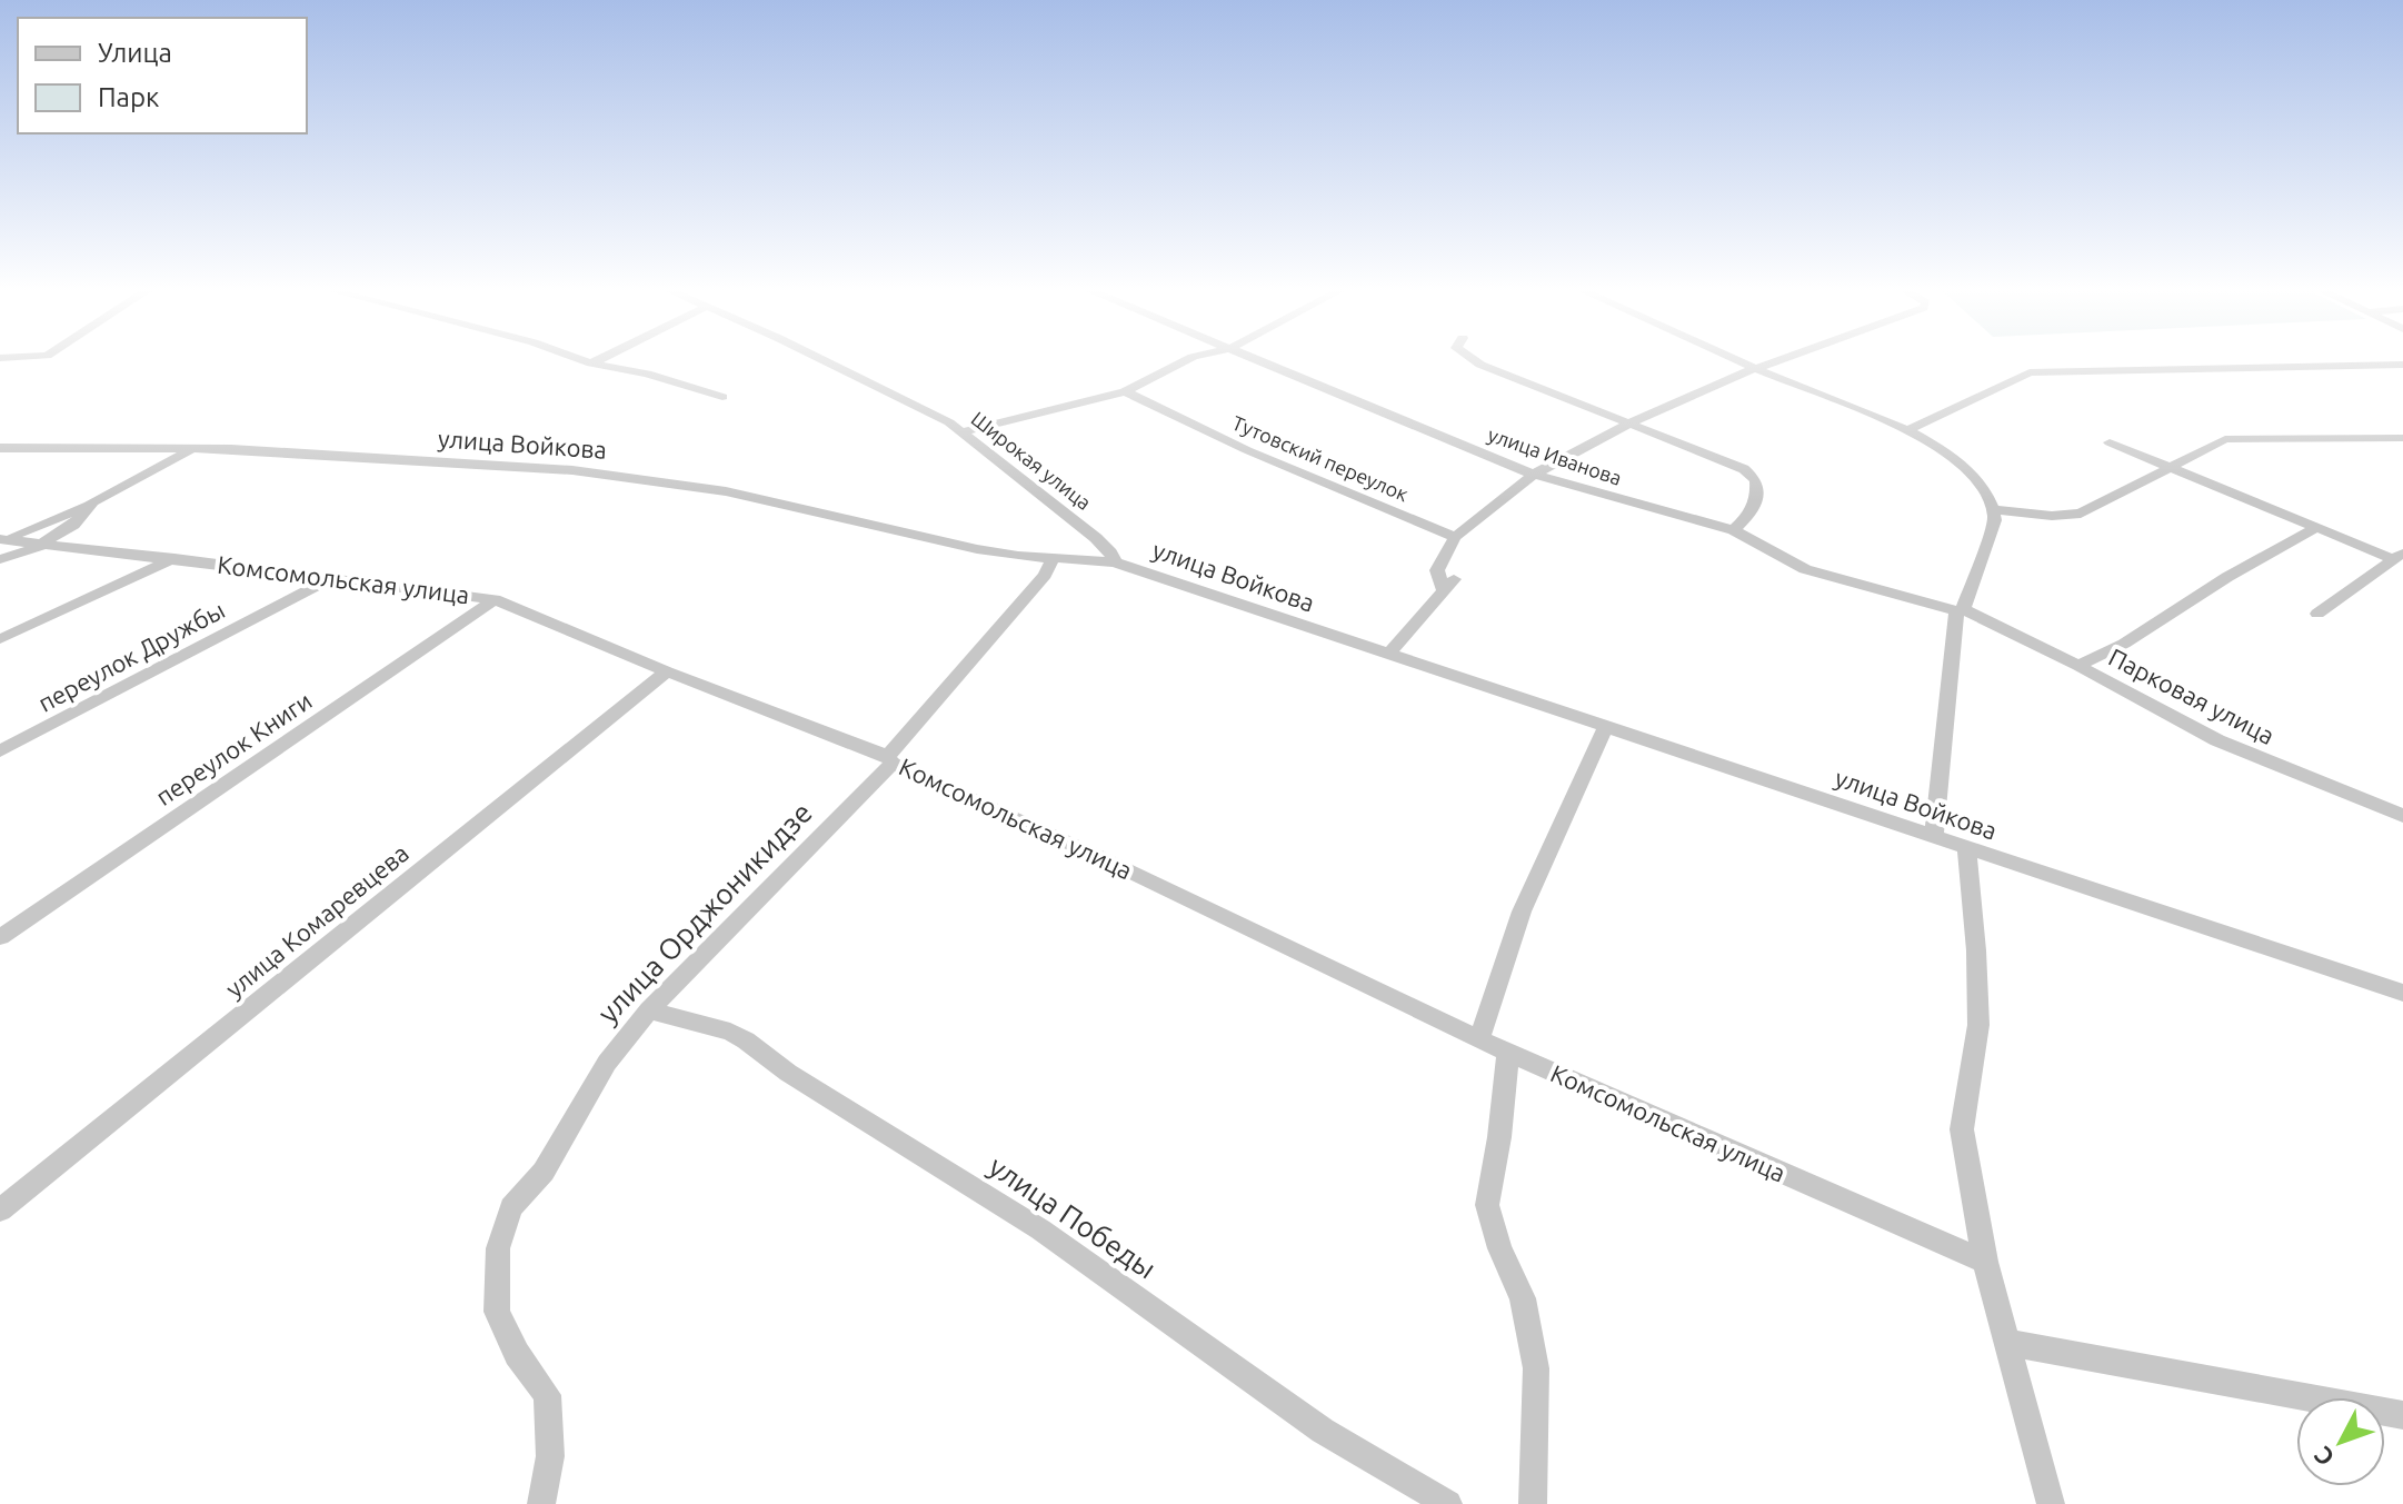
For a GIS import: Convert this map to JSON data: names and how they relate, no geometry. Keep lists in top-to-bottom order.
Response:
{
  "streets": {
    "street": [
      "улица Войкова",
      "улица Иванова",
      "Тутовский переулок",
      "Широкая улица",
      "Комсомольская улица",
      "переулок Дружбы",
      "Парковая улица",
      "переулок Книги",
      "улица Орджоникидзе",
      "улица Комаревцева",
      "улица Победы"
    ]
  },
  "crossings": [
    ["улица Войкова", "Широкая улица"],
    ["улица Войкова", "улица Орджоникидзе"],
    ["улица Иванова", "Парковая улица"],
    ["Комсомольская улица", "переулок Дружбы"],
    ["Комсомольская улица", "переулок Книги"],
    ["Комсомольская улица", "улица Орджоникидзе"],
    ["Комсомольская улица", "улица Комаревцева"],
    ["улица Орджоникидзе", "улица Победы"]
  ],
  "legend": ["Улица", "Парк"],
  "north": "bottom left"
}
